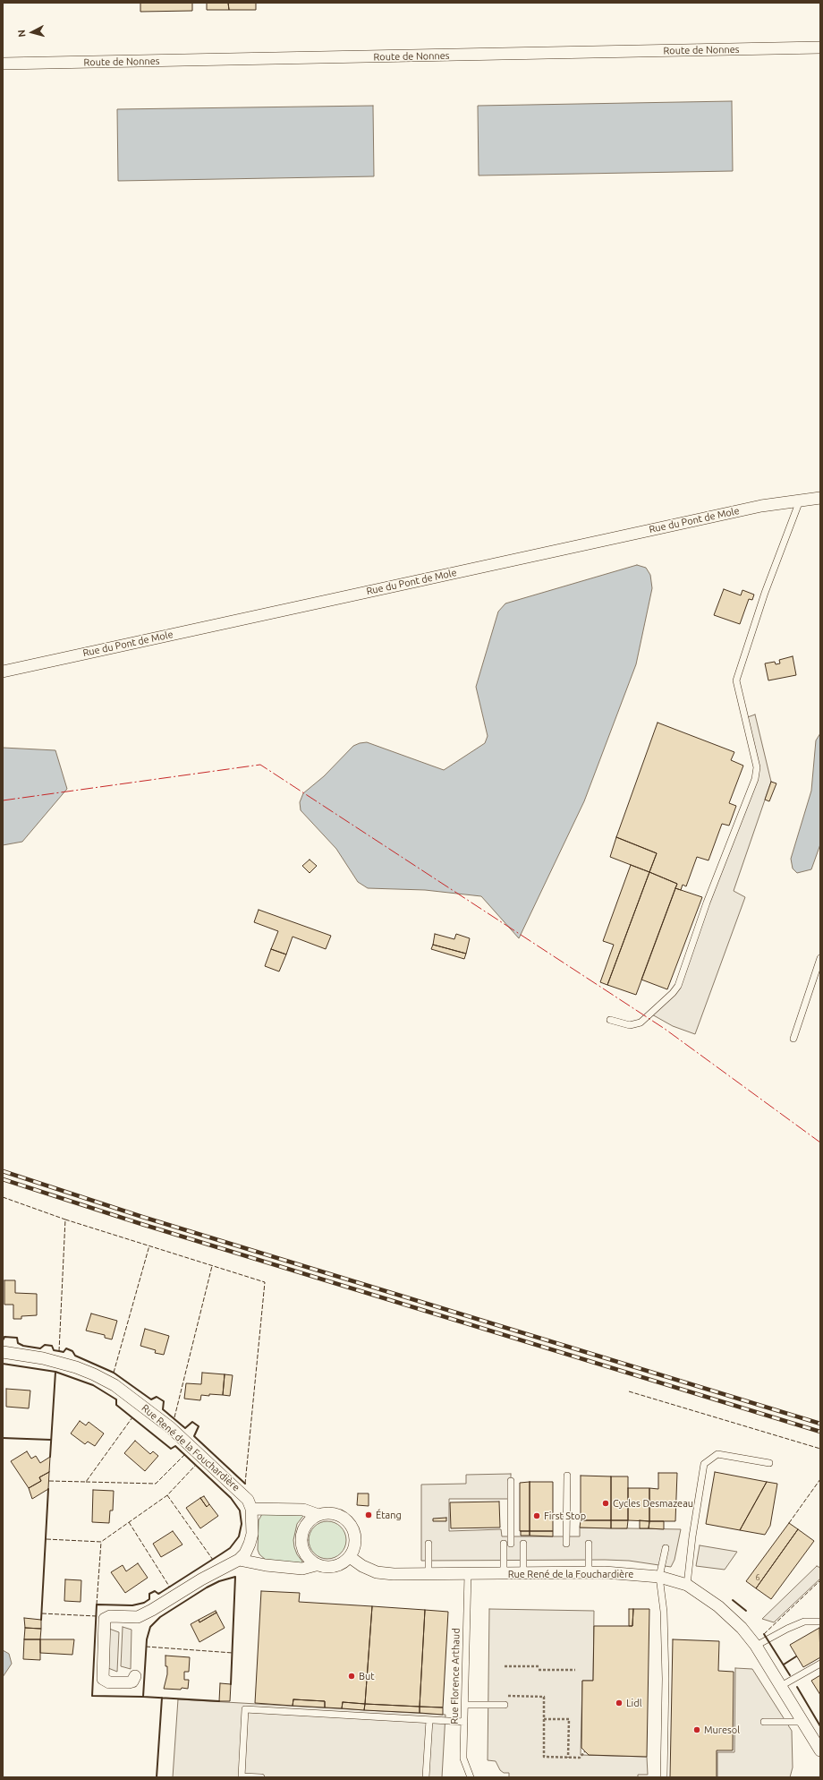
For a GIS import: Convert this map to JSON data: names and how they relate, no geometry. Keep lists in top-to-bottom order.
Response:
{
  "streets": {
    "street": ["Route de Nonnes", "Rue du Pont de Mole", "Rue René de la Fouchardière"],
    "lane": ["Rue Florence Arthaud"]
  },
  "crossings": [
    ["Rue René de la Fouchardière", "Rue Florence Arthaud"]
  ],
  "places": [
    "Cycles Desmazeau",
    "Étang",
    "First Stop",
    "But",
    "Lidl",
    "Muresol"
  ],
  "house_numbers": ["6"],
  "north": "left"
}
